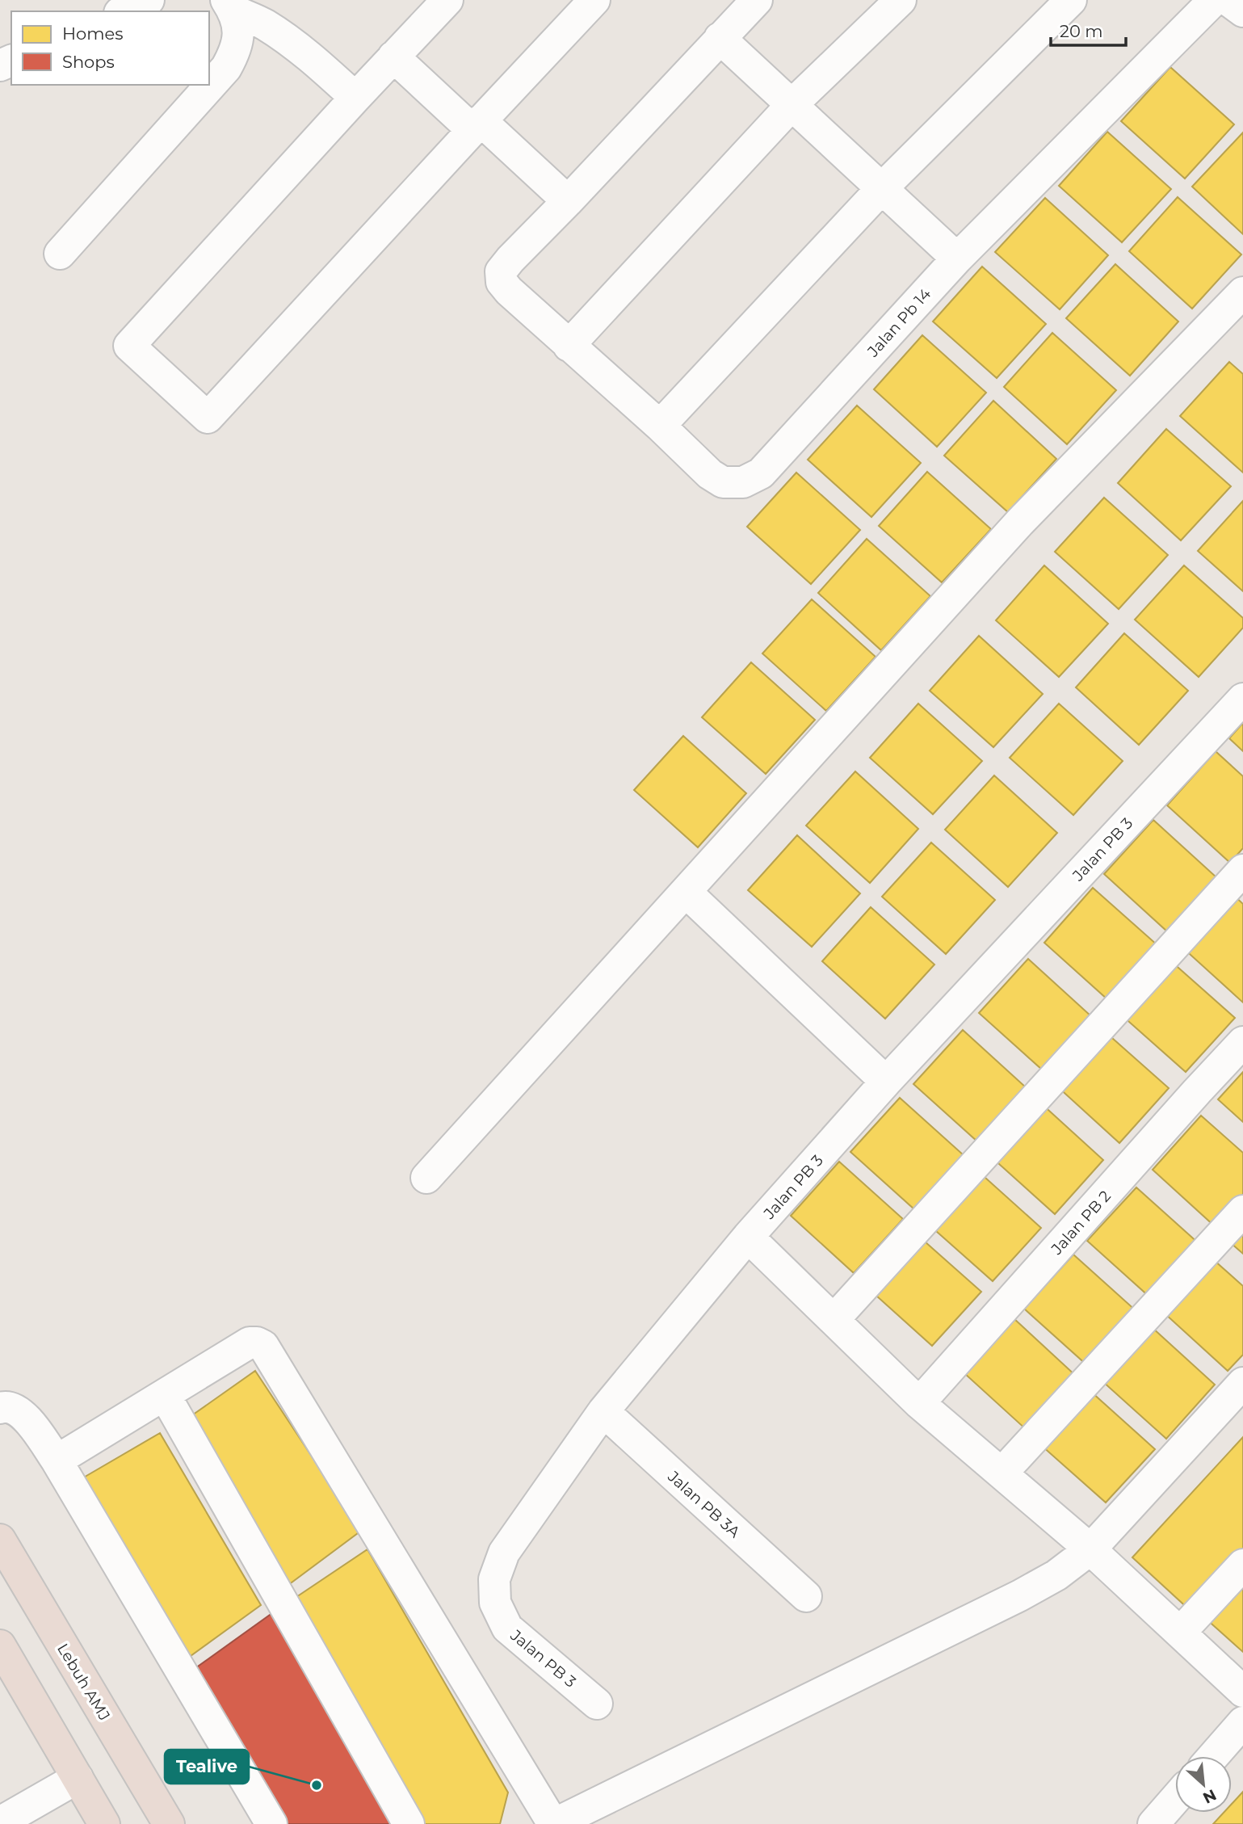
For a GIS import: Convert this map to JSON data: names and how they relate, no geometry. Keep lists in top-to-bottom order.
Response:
{
  "streets": {
    "highway": ["Lebuh AMJ"],
    "street": [
      "Jalan Pb 14",
      "Jalan PB 3",
      "Jalan PB 2",
      "Jalan PB 3A"
    ]
  },
  "crossings": [
    ["Jalan PB 3", "Jalan PB 3A"]
  ],
  "places": ["Tealive"],
  "legend": ["Homes", "Shops"],
  "scale_bar": "20 m",
  "north": "bottom right"
}
